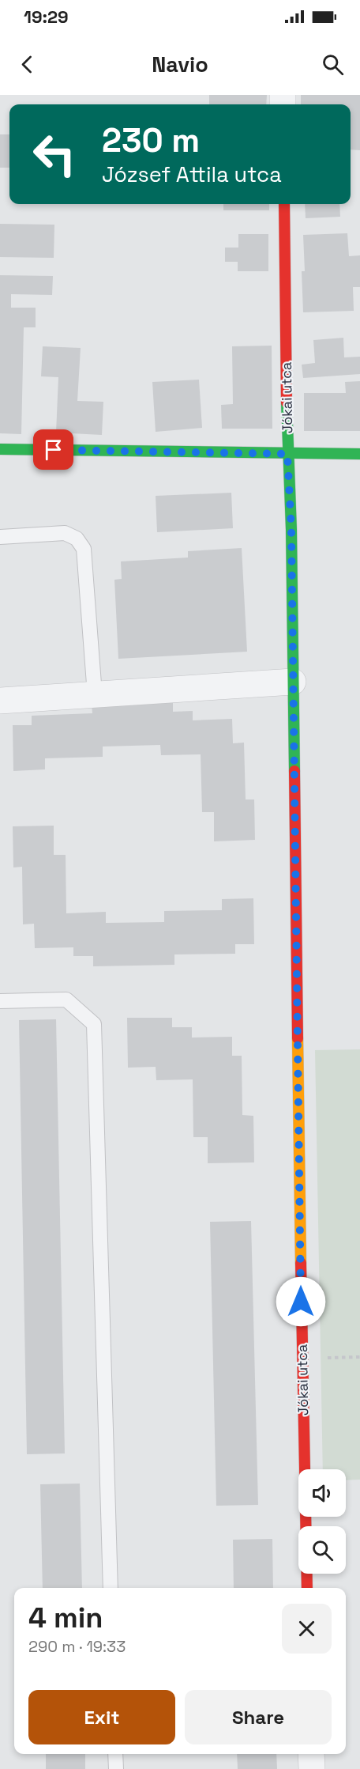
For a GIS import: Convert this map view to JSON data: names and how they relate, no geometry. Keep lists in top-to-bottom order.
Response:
{
  "streets": {
    "street": ["Jókai utca"]
  },
  "page": {
    "status": "19:29",
    "header": "Navio",
    "turn": ["230 m", "József Attila utca"],
    "heading": ["4 min", "290 m · 19:33"],
    "buttons": ["Exit", "Share"]
  }
}
